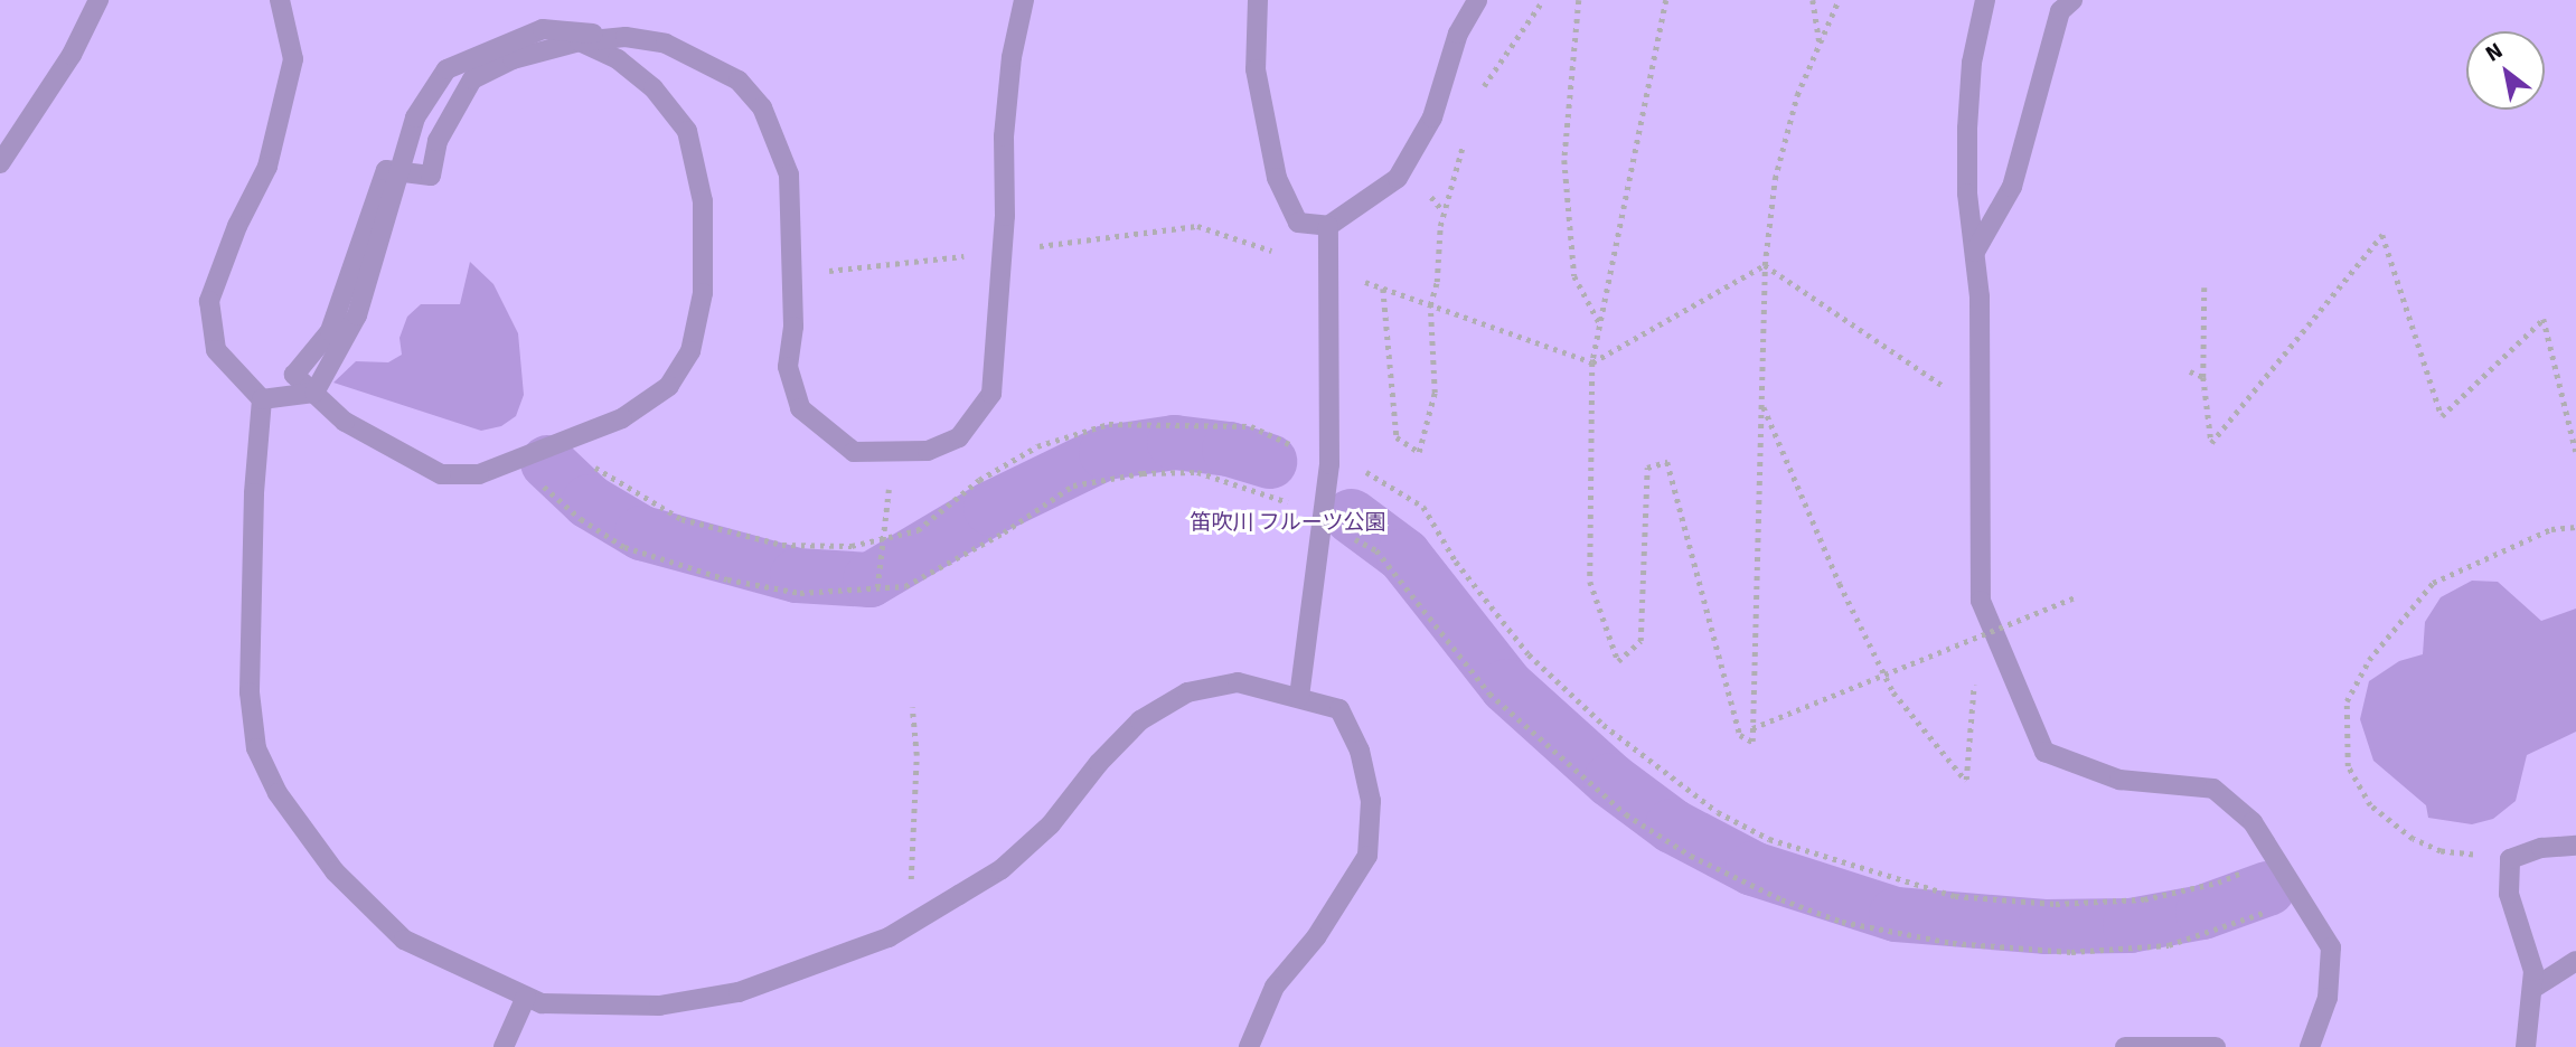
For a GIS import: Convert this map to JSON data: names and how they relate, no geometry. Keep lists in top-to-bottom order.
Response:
{
  "parks": ["笛吹川 フルーツ公園"],
  "north": "top left"
}
